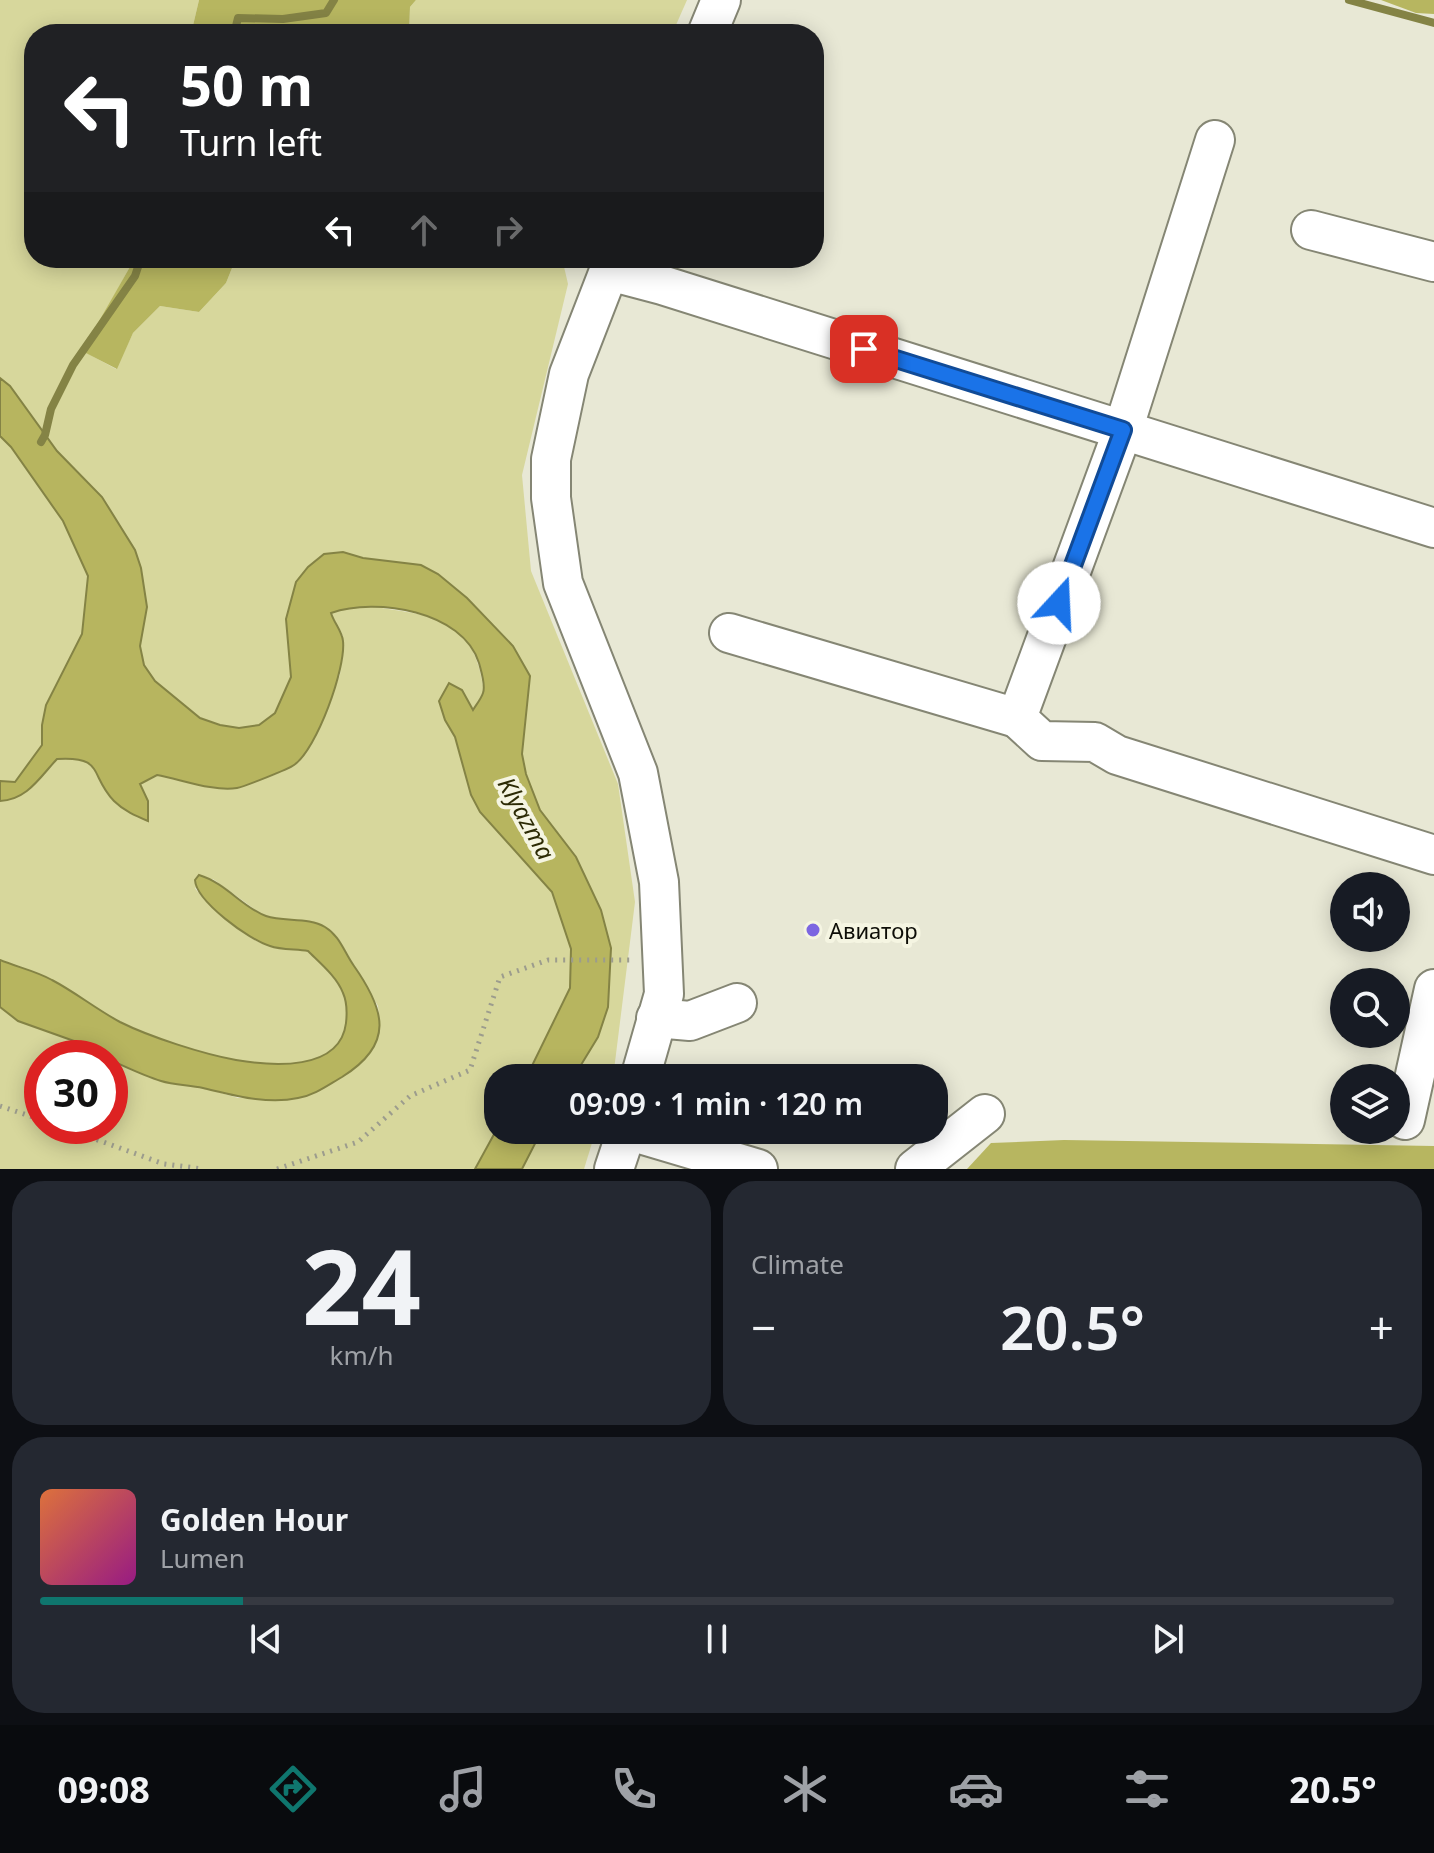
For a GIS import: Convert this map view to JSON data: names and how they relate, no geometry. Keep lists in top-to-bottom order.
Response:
{
  "water": ["Klyazma"],
  "places": ["Авиатор"],
  "page": {
    "turn": ["50 m", "Turn left"],
    "limit": "30",
    "trip": "09:09 · 1 min · 120 m",
    "tile": [
      ["24", "km/h"],
      "Climate"
    ],
    "heat": ["−", "20.5°", "+"],
    "song": ["Golden Hour", "Lumen"],
    "tabs": ["09:08", "20.5°"]
  }
}
